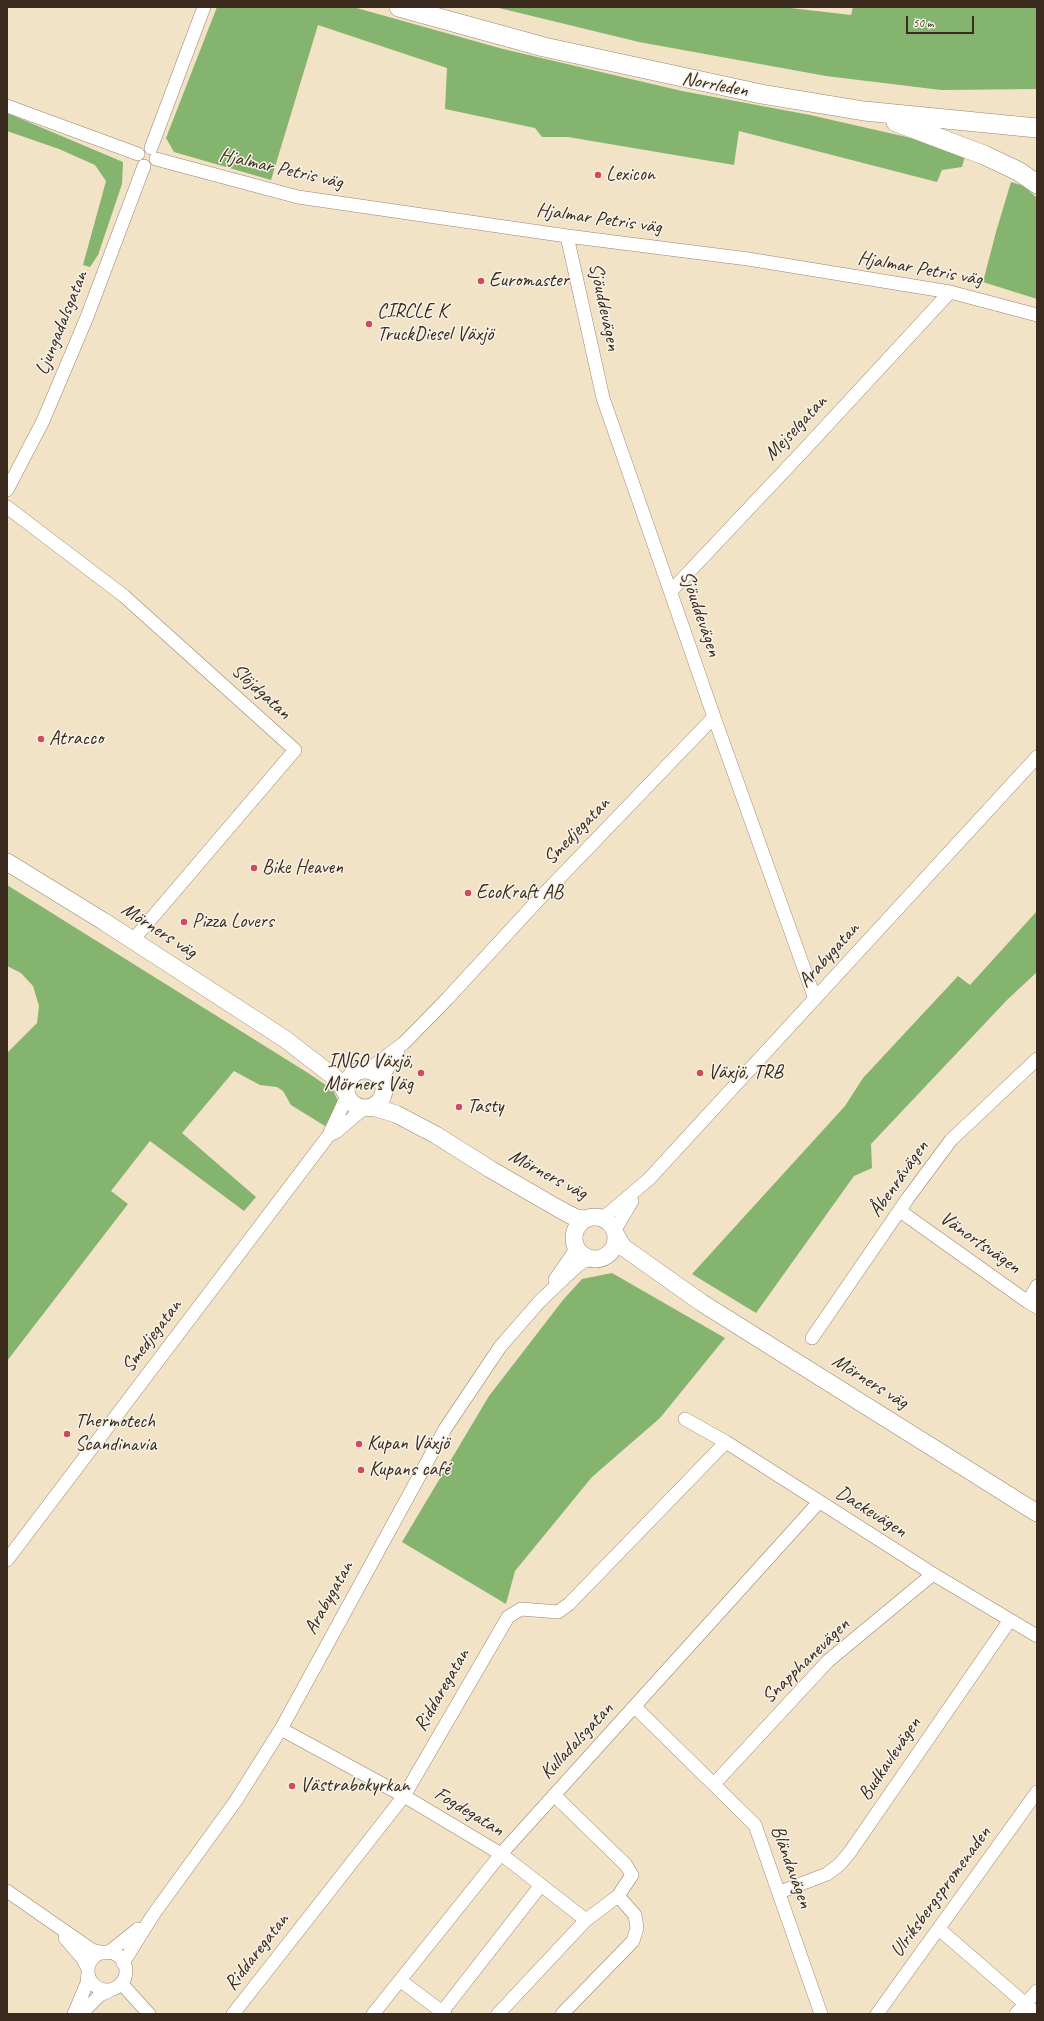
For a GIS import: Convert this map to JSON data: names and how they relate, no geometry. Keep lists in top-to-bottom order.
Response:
{
  "streets": {
    "highway": ["Norrleden"],
    "main road": ["Mörners väg"],
    "street": [
      "Hjalmar Petris väg",
      "Sjöuddevägen",
      "Ljungadalsgatan",
      "Mejselgatan",
      "Slöjdgatan",
      "Smedjegatan",
      "Arabygatan",
      "Åbenråvägen",
      "Vänortsvägen",
      "Dackevägen",
      "Snapphanevägen",
      "Riddaregatan",
      "Kulladalsgatan",
      "Budkavlevägen",
      "Fogdegatan",
      "Bländavägen",
      "Ulriksbergspromenaden"
    ]
  },
  "crossings": [
    ["Hjalmar Petris väg", "Sjöuddevägen"],
    ["Hjalmar Petris väg", "Ljungadalsgatan"],
    ["Hjalmar Petris väg", "Mejselgatan"],
    ["Sjöuddevägen", "Mejselgatan"],
    ["Sjöuddevägen", "Smedjegatan"],
    ["Sjöuddevägen", "Arabygatan"],
    ["Slöjdgatan", "Mörners väg"],
    ["Smedjegatan", "Mörners väg"],
    ["Mörners väg", "Arabygatan"],
    ["Arabygatan", "Fogdegatan"],
    ["Åbenråvägen", "Vänortsvägen"],
    ["Dackevägen", "Snapphanevägen"],
    ["Dackevägen", "Riddaregatan"],
    ["Dackevägen", "Kulladalsgatan"],
    ["Dackevägen", "Budkavlevägen"],
    ["Snapphanevägen", "Bländavägen"],
    ["Riddaregatan", "Fogdegatan"],
    ["Kulladalsgatan", "Fogdegatan"],
    ["Kulladalsgatan", "Bländavägen"],
    ["Budkavlevägen", "Bländavägen"]
  ],
  "places": [
    "Lexicon",
    "Euromaster",
    "CIRCLE K TruckDiesel Växjö",
    "Atracco",
    "Bike Heaven",
    "EcoKraft AB",
    "Pizza Lovers",
    "INGO Växjö, Mörners Väg",
    "Växjö, TRB",
    "Tasty",
    "Thermotech Scandinavia",
    "Kupan Växjö",
    "Kupans café",
    "Västrabokyrkan"
  ],
  "scale_bar": "50 m"
}
